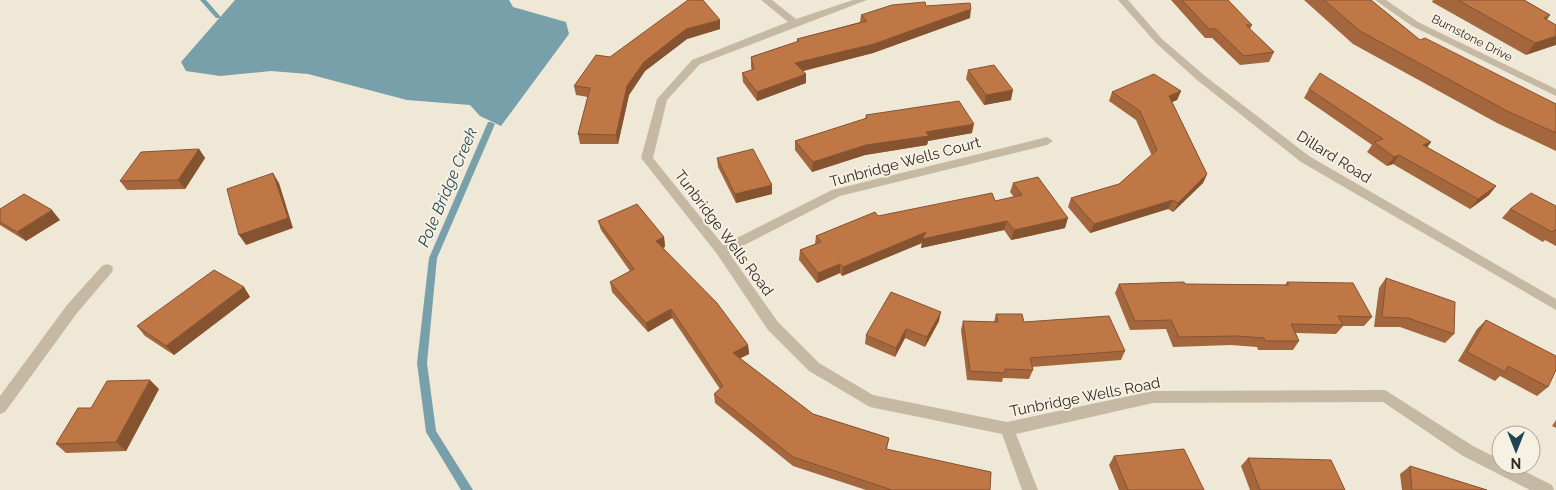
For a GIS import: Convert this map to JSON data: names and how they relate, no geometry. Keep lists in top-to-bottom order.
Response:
{
  "streets": {
    "street": [
      "Burnstone Drive",
      "Dillard Road",
      "Tunbridge Wells Court",
      "Tunbridge Wells Road"
    ]
  },
  "crossings": [
    ["Tunbridge Wells Court", "Tunbridge Wells Road"]
  ],
  "water": ["Pole Bridge Creek"],
  "north": "bottom"
}
